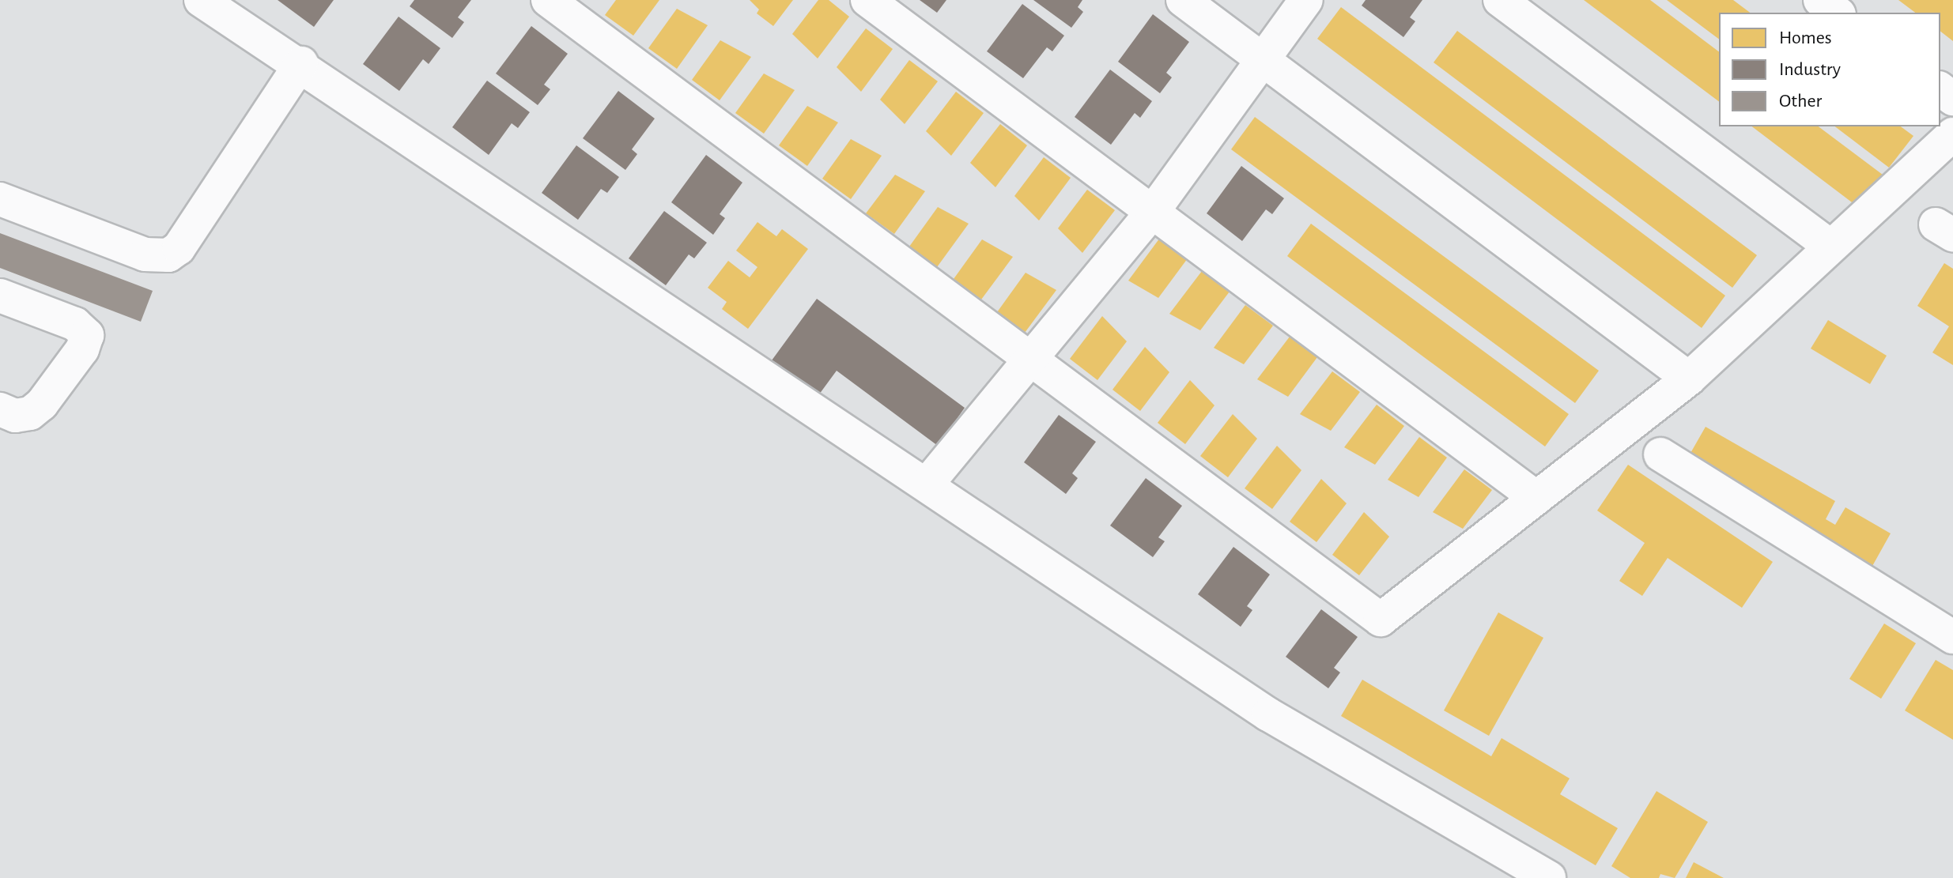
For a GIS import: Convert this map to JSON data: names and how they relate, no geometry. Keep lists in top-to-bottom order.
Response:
{
  "legend": ["Homes", "Industry", "Other"]
}
